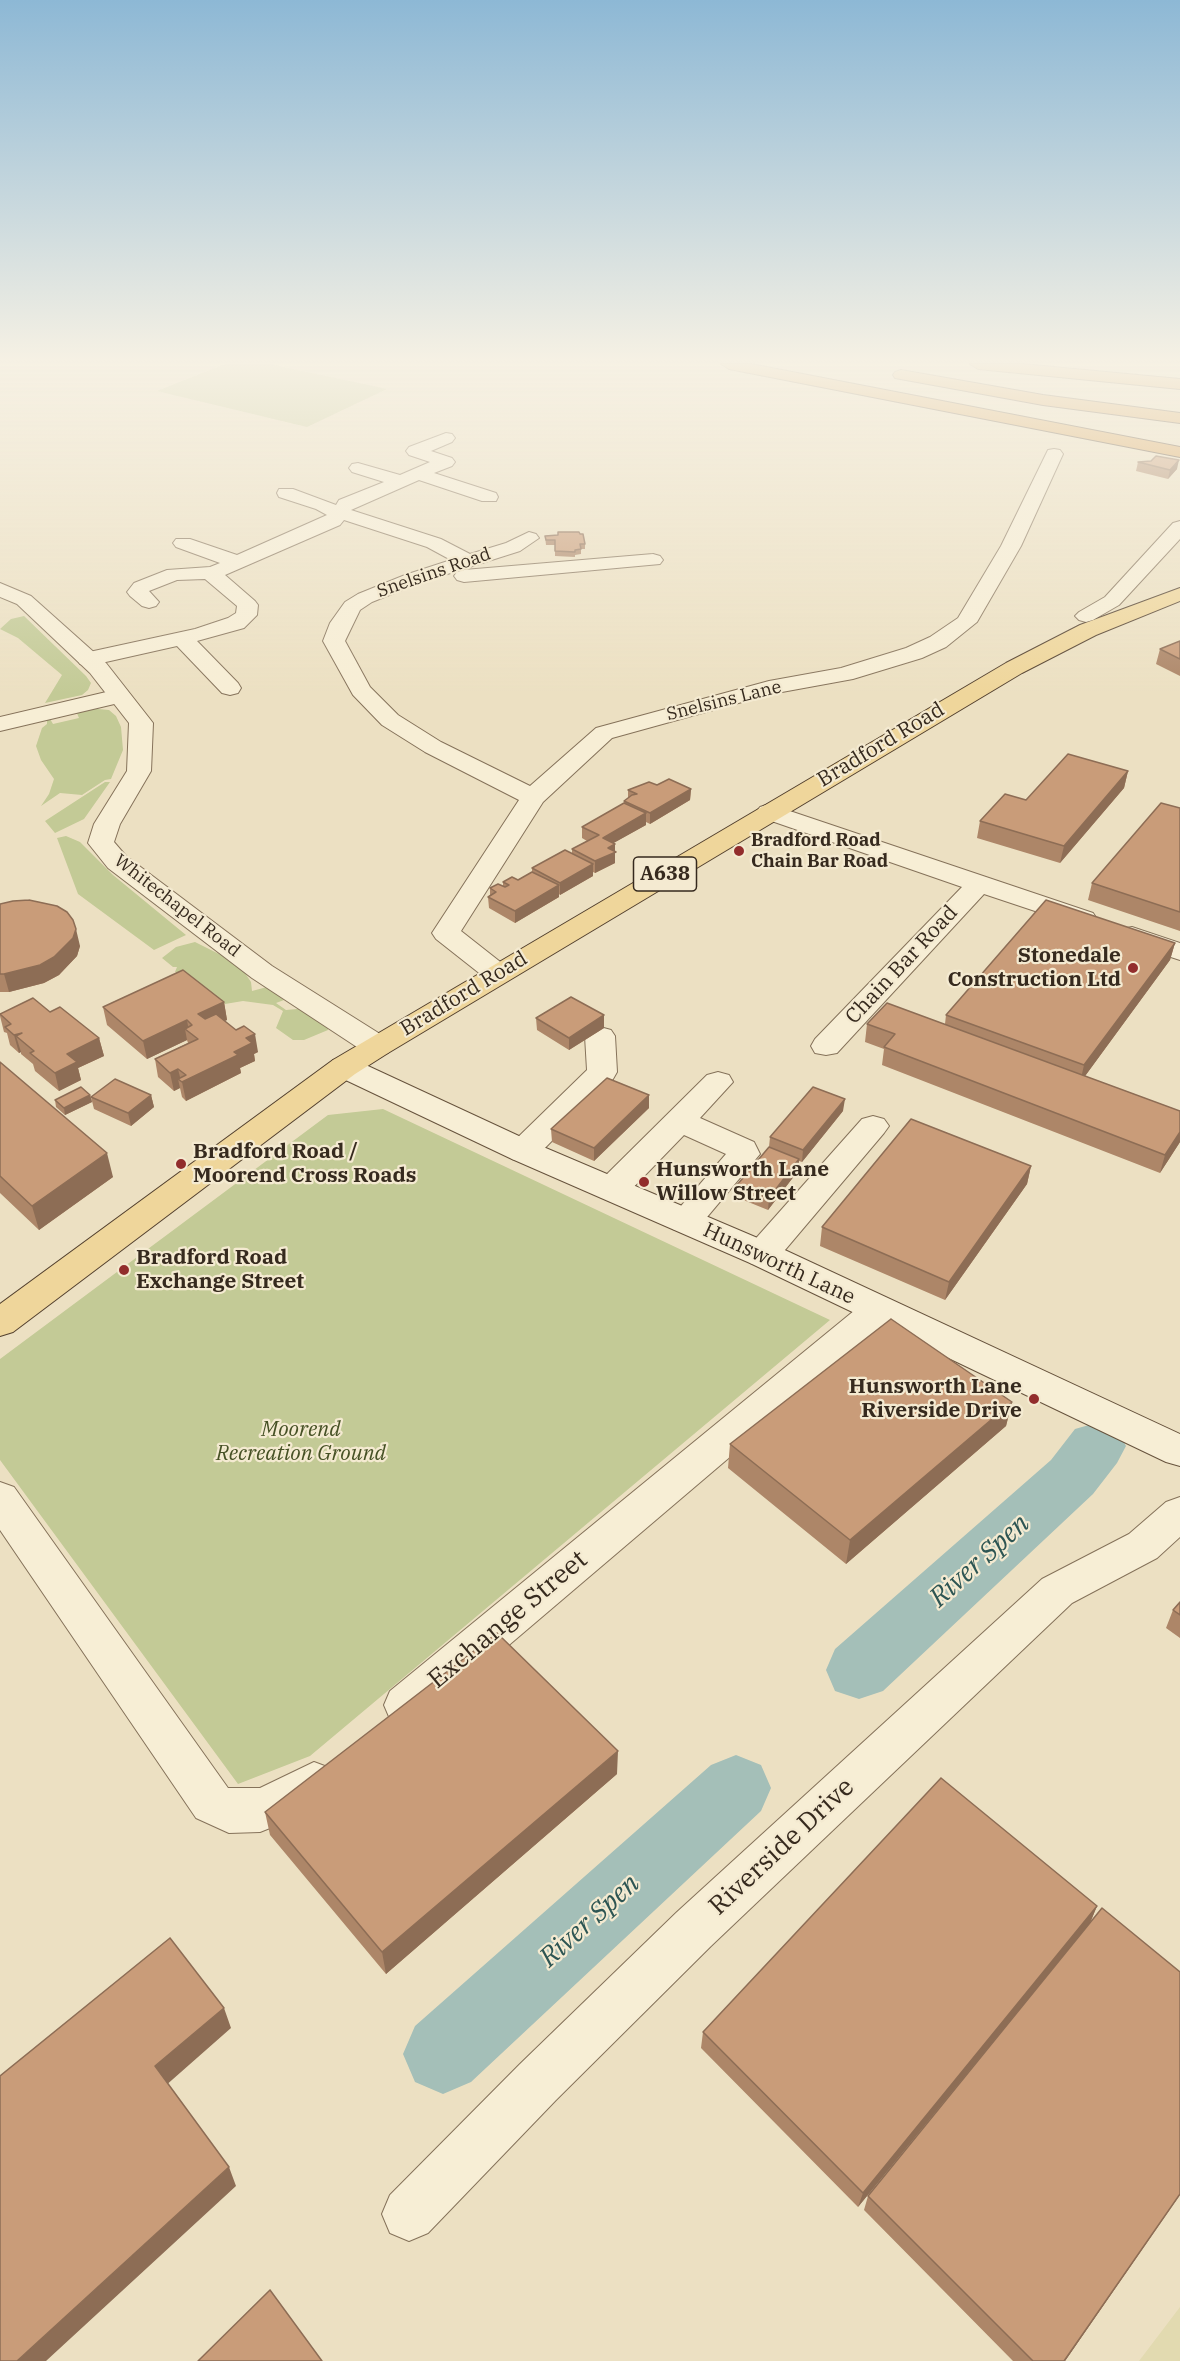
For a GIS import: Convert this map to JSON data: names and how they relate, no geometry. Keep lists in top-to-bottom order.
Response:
{
  "streets": {
    "main road": ["Bradford Road", "A638"],
    "street": [
      "Snelsins Road",
      "Snelsins Lane",
      "Whitechapel Road",
      "Chain Bar Road",
      "Hunsworth Lane",
      "Exchange Street",
      "Riverside Drive"
    ]
  },
  "crossings": [
    ["Snelsins Road", "Snelsins Lane"],
    ["Snelsins Lane", "Bradford Road"],
    ["Bradford Road", "Whitechapel Road"],
    ["Bradford Road", "Chain Bar Road"],
    ["Bradford Road", "Hunsworth Lane"],
    ["Hunsworth Lane", "Exchange Street"]
  ],
  "water": ["River Spen"],
  "parks": ["Moorend Recreation Ground"],
  "places": [
    "Bradford Road Chain Bar Road",
    "Stonedale Construction Ltd",
    "Bradford Road / Moorend Cross Roads",
    "Hunsworth Lane Willow Street",
    "Bradford Road Exchange Street",
    "Hunsworth Lane Riverside Drive"
  ]
}
